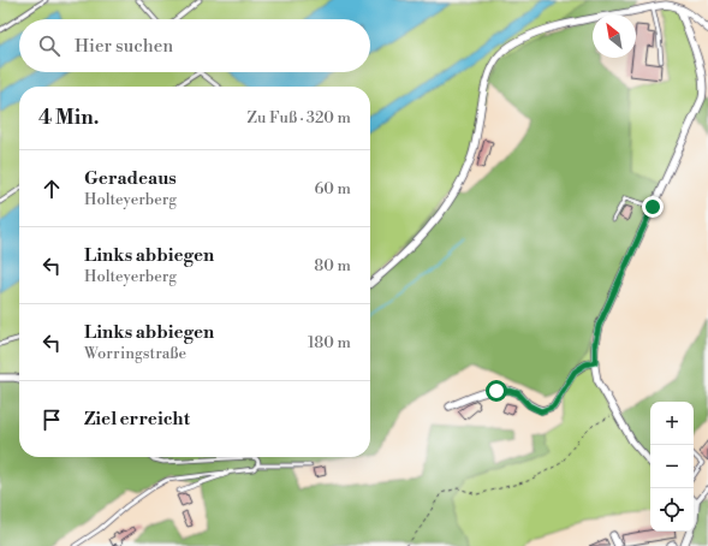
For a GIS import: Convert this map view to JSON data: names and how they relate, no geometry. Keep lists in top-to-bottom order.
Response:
{
  "north": "top left",
  "page": {
    "search": "Hier suchen",
    "heading": ["4 Min.", "Zu Fuß · 320 m"],
    "list": [
      ["Geradeaus", "Holteyerberg", "60 m"],
      ["Links abbiegen", "Holteyerberg", "80 m"],
      ["Links abbiegen", "Worringstraße", "180 m"],
      "Ziel erreicht"
    ],
    "map_buttons": ["+", "−"]
  }
}
